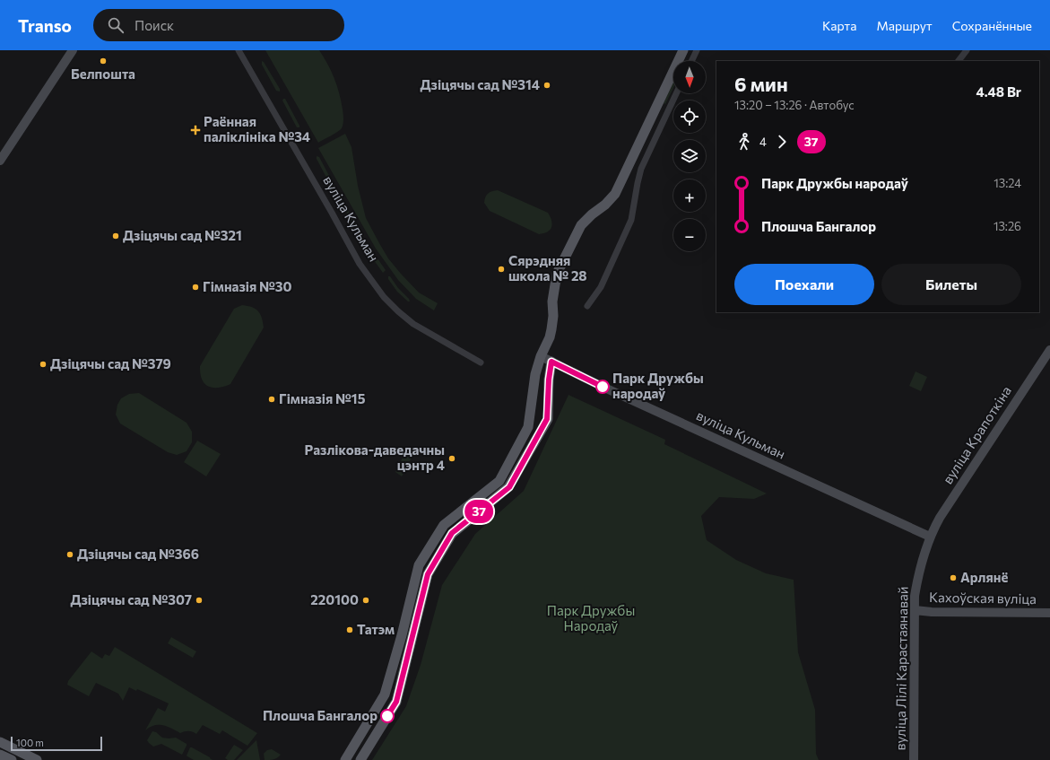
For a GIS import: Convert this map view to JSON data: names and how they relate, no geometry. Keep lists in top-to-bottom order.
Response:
{
  "streets": {
    "main road": [
      "вуліца Кульман",
      "вуліца Крапоткіна",
      "Кахоўская вуліца",
      "вуліца Лілі Карастаянавай"
    ]
  },
  "crossings": [
    ["вуліца Кульман", "вуліца Крапоткіна"],
    ["вуліца Кульман", "вуліца Лілі Карастаянавай"],
    ["вуліца Крапоткіна", "вуліца Лілі Карастаянавай"],
    ["Кахоўская вуліца", "вуліца Лілі Карастаянавай"]
  ],
  "parks": ["Парк Дружбы Народаў"],
  "places": {
    "other": [
      "Белпошта",
      "Дзіцячы сад №314",
      "Дзіцячы сад №321",
      "Сярэдняя школа № 28",
      "Гімназія №30",
      "Дзіцячы сад №379",
      "Парк Дружбы народаў",
      "Гімназія №15",
      "Разлікова-даведачны цэнтр 4",
      "Дзіцячы сад №366",
      "Арлянё",
      "Дзіцячы сад №307",
      "220100",
      "Татэм",
      "Плошча Бангалор"
    ],
    "health": ["Раённая паліклініка №34"]
  },
  "lines": ["bus line 37"],
  "scale_bar": "100 m",
  "north": "bottom",
  "page": {
    "header": "Transo",
    "search": "Поиск",
    "nav": ["Карта", "Маршрут", "Сохранённые"],
    "on_map": "37",
    "map_buttons": ["+", "−"],
    "heading": ["6 мин", "13:20 – 13:26 · Автобус", "4.48 Br"],
    "legs": ["4", "37"],
    "list": [
      {
        "name": "Парк Дружбы народаў",
        "value": "13:24"
      },
      {
        "name": "Плошча Бангалор",
        "value": "13:26"
      }
    ],
    "buttons": ["Поехали", "Билеты"],
    "scale": "100 m"
  }
}
